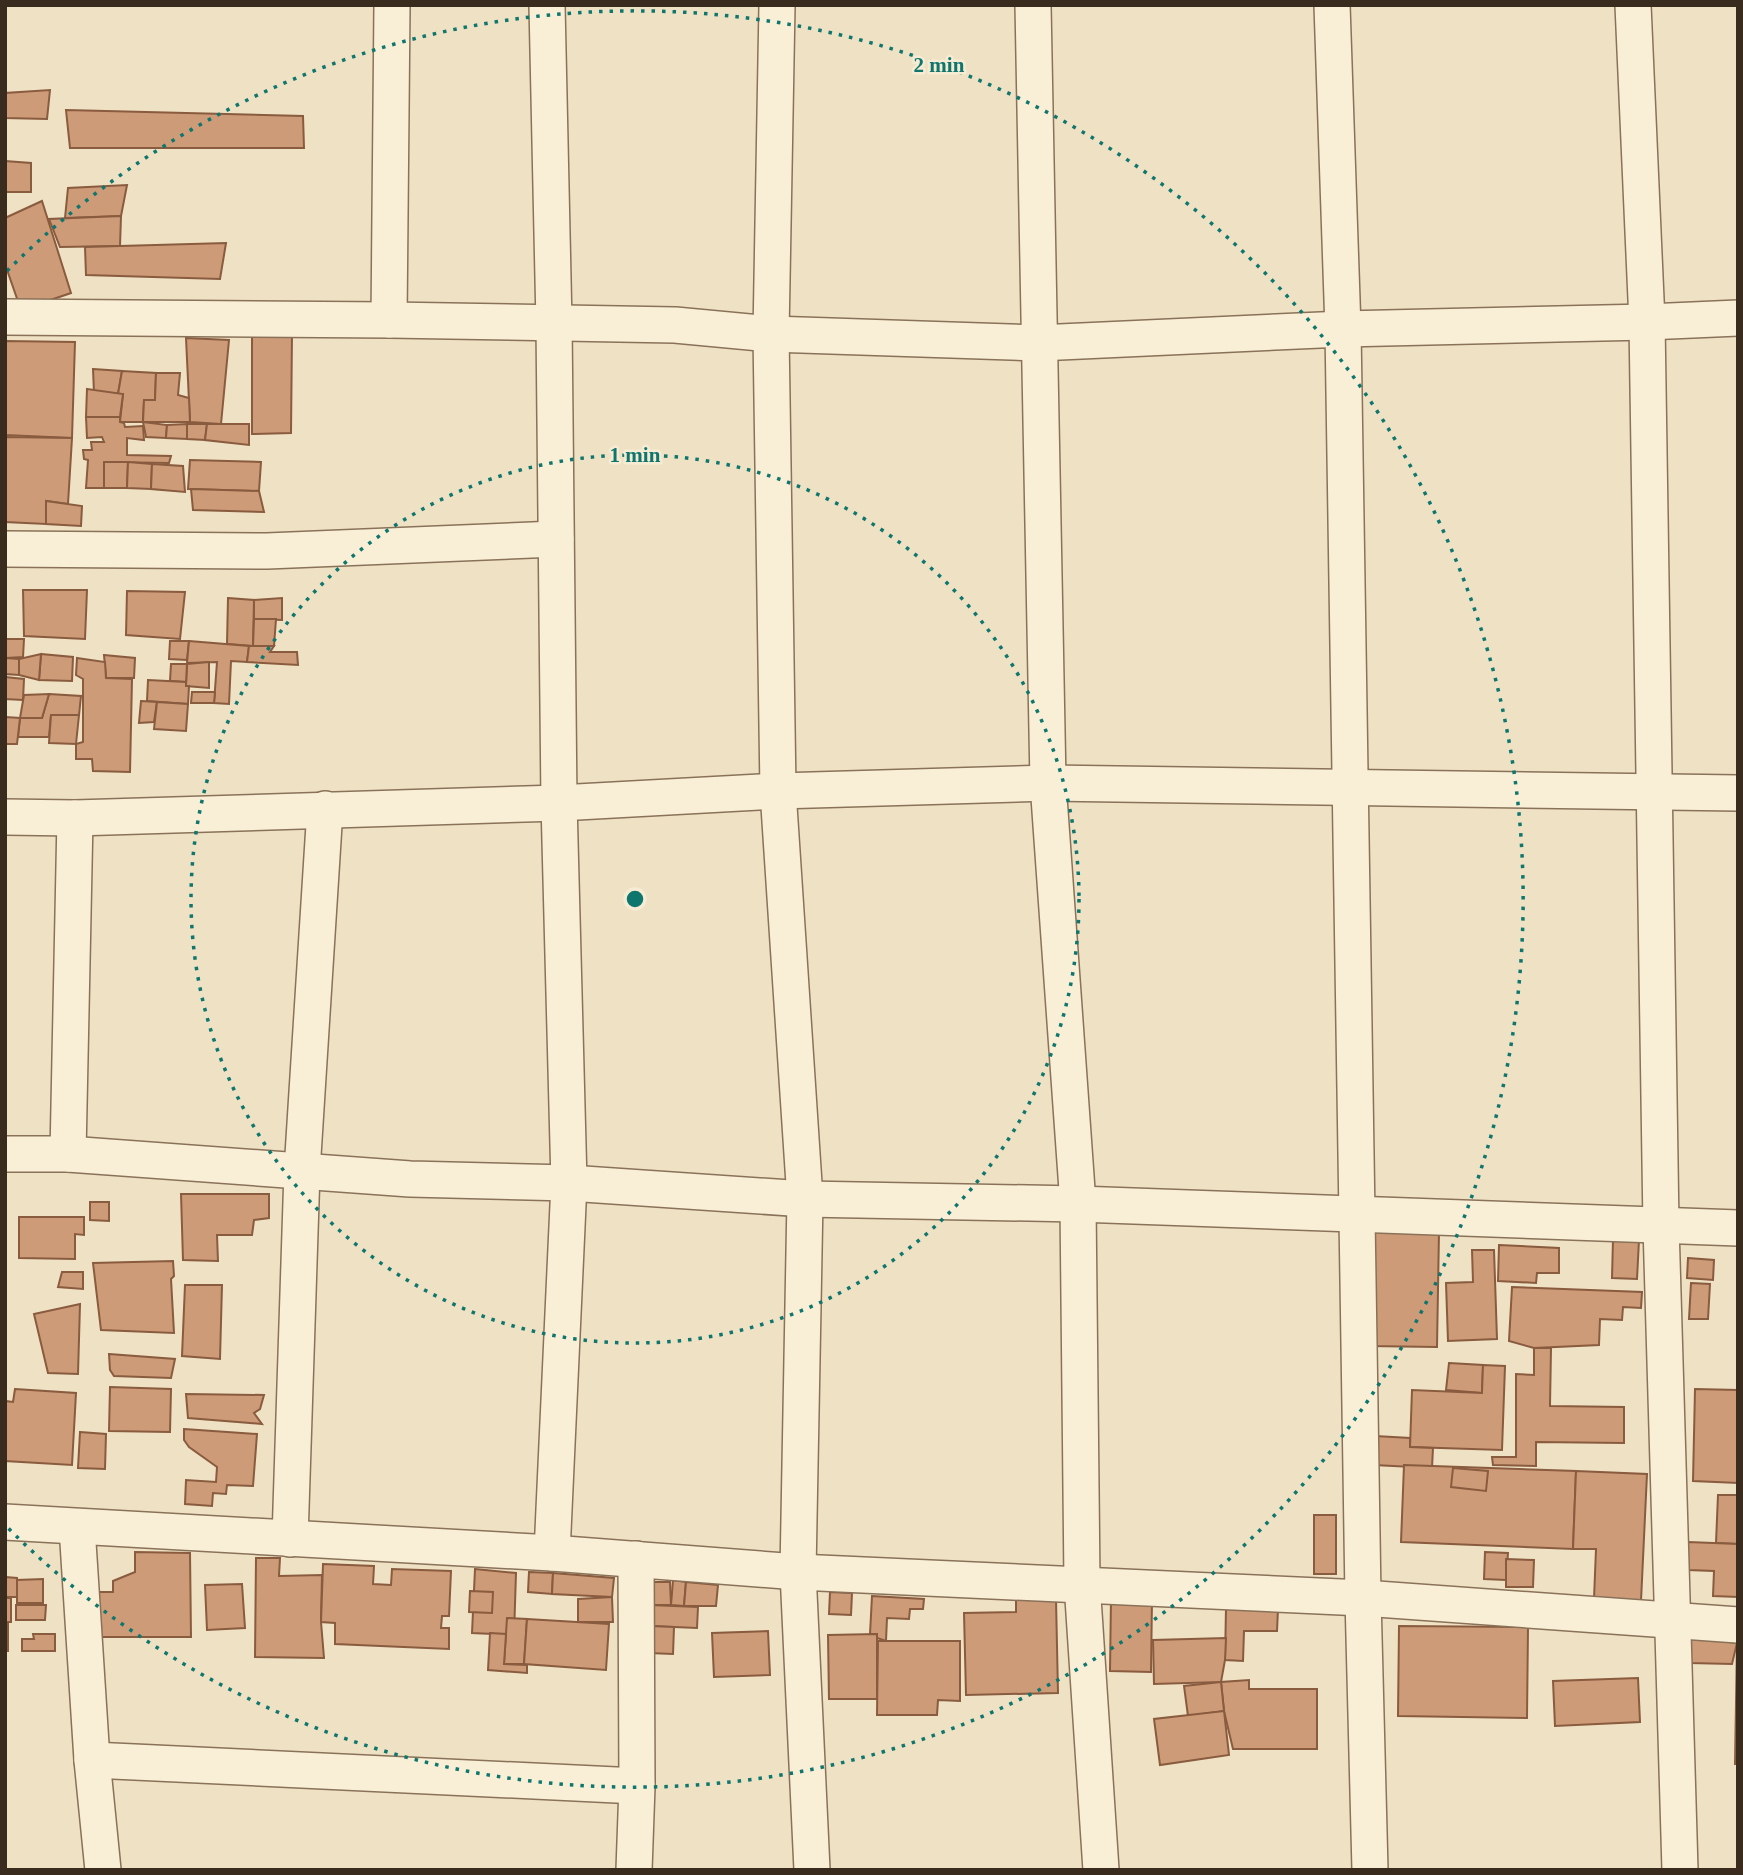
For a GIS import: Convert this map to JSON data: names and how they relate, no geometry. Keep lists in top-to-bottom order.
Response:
{
  "rings": ["2 min", "1 min"]
}
